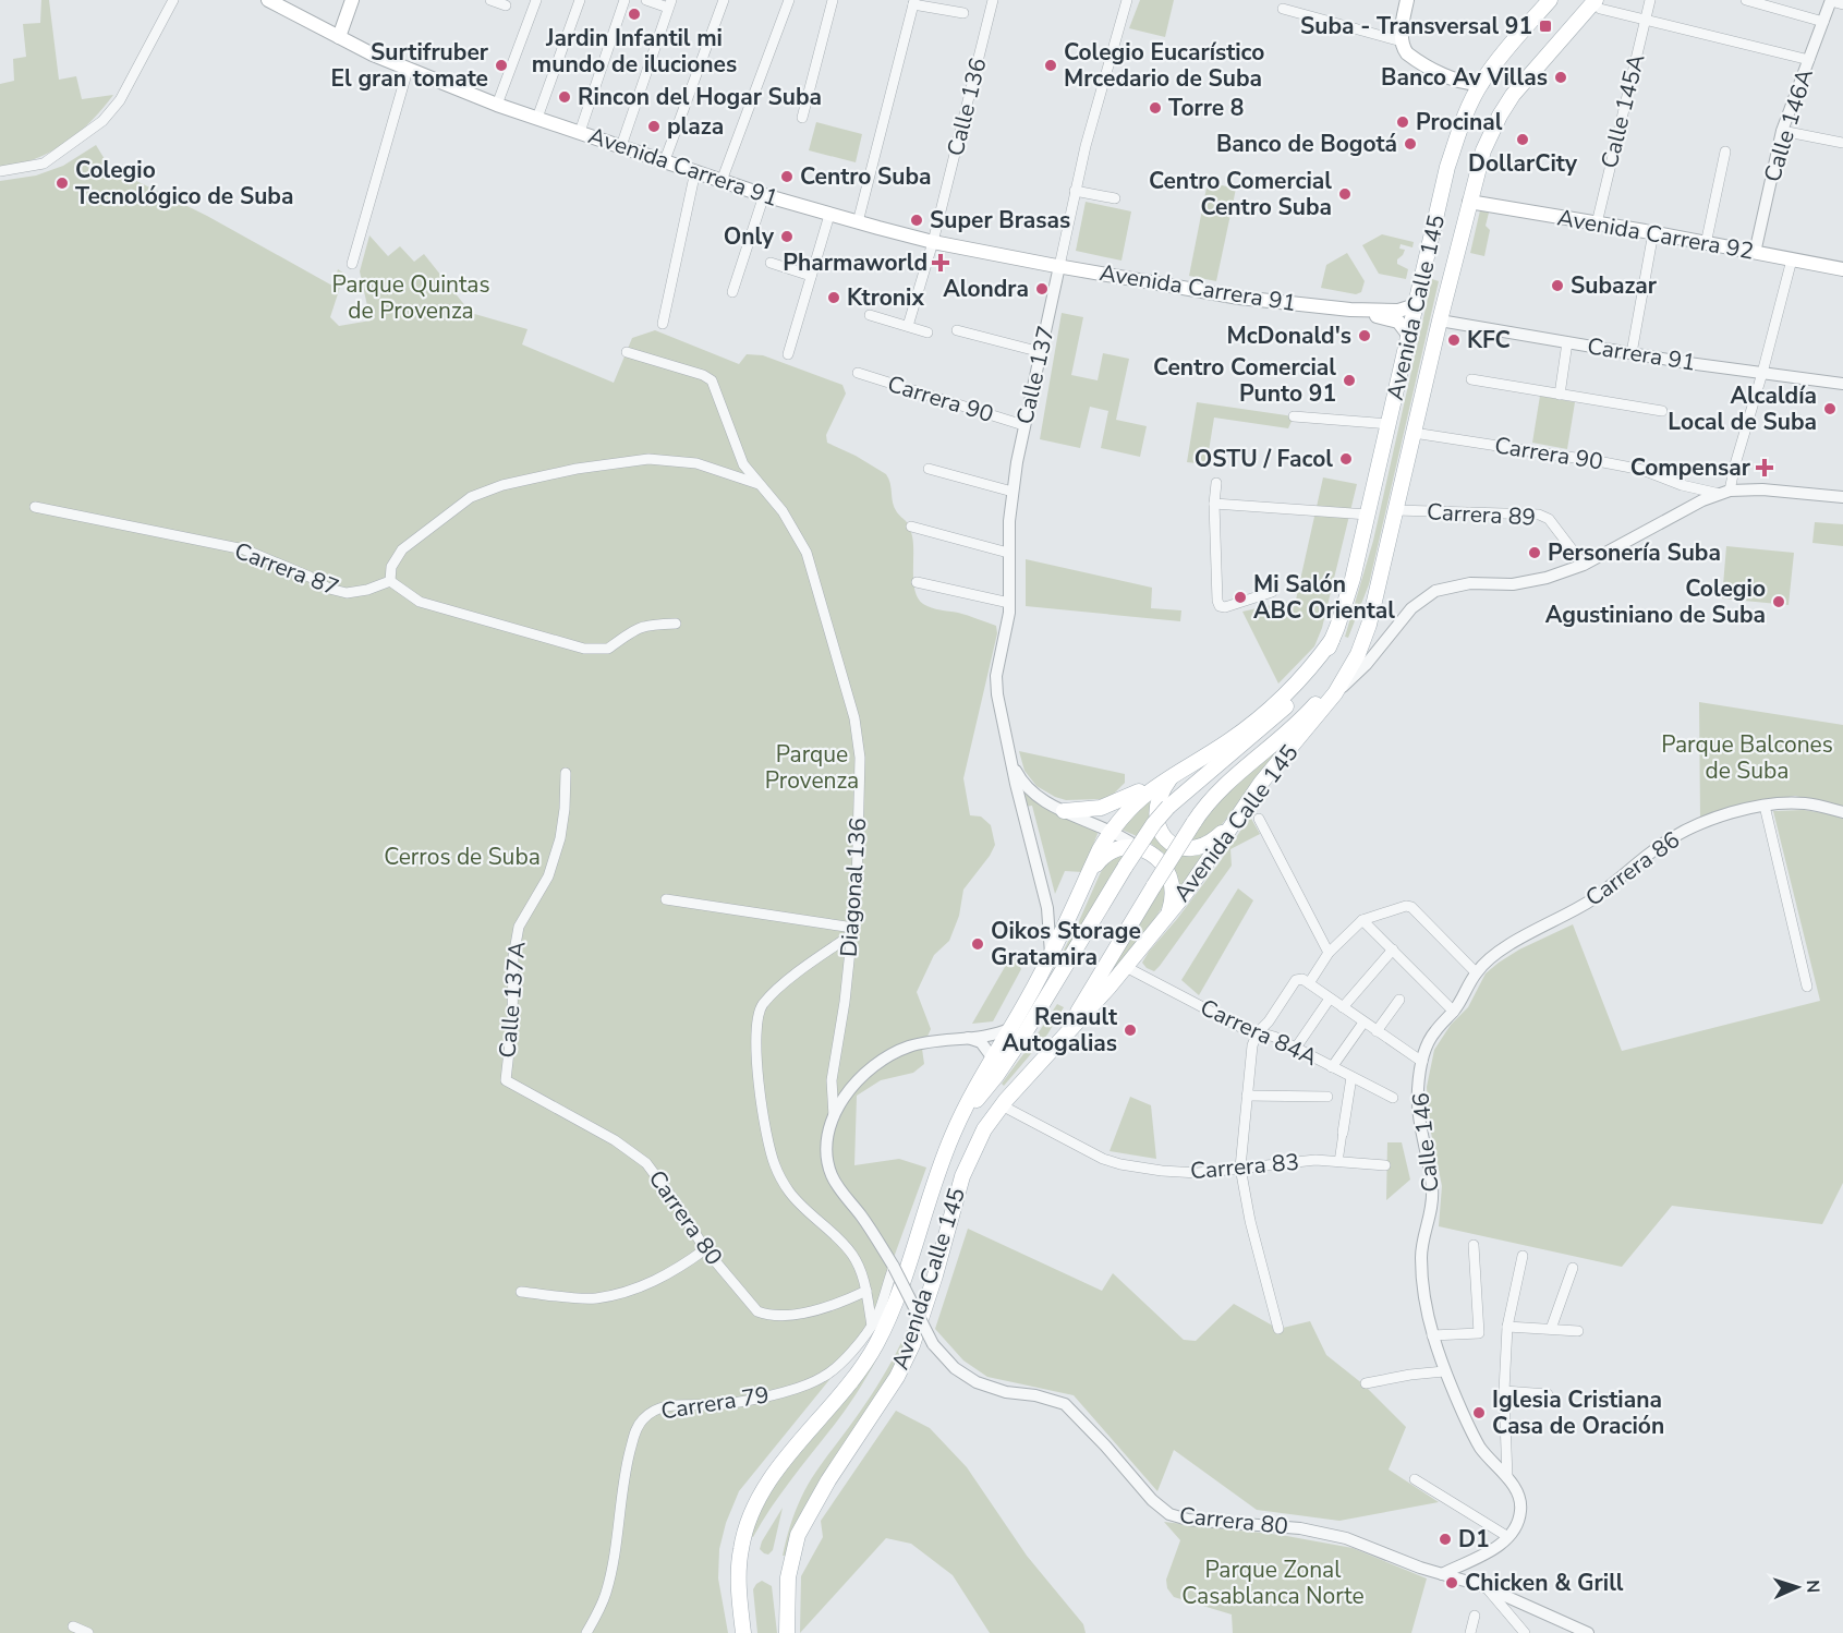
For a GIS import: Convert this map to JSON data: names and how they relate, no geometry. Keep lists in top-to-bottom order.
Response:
{
  "streets": {
    "main road": ["Avenida Carrera 91", "Avenida Carrera 92", "Avenida Calle 145"],
    "street": [
      "Calle 136",
      "Calle 145A",
      "Calle 146A",
      "Carrera 91",
      "Calle 137",
      "Carrera 90",
      "Carrera 89",
      "Carrera 87",
      "Carrera 86",
      "Diagonal 136",
      "Calle 137A",
      "Carrera 84A",
      "Calle 146",
      "Carrera 83",
      "Carrera 80",
      "Carrera 79"
    ]
  },
  "crossings": [
    ["Calle 136", "Avenida Carrera 91"],
    ["Calle 145A", "Avenida Carrera 92"],
    ["Calle 146A", "Avenida Carrera 92"],
    ["Avenida Carrera 91", "Avenida Calle 145"],
    ["Avenida Carrera 91", "Calle 137"],
    ["Avenida Carrera 92", "Avenida Calle 145"],
    ["Avenida Calle 145", "Carrera 91"],
    ["Avenida Calle 145", "Calle 137"],
    ["Avenida Calle 145", "Carrera 90"],
    ["Avenida Calle 145", "Carrera 89"],
    ["Avenida Calle 145", "Diagonal 136"],
    ["Avenida Calle 145", "Carrera 84A"],
    ["Avenida Calle 145", "Carrera 83"],
    ["Calle 137", "Carrera 90"],
    ["Carrera 86", "Calle 146"],
    ["Diagonal 136", "Carrera 80"],
    ["Diagonal 136", "Carrera 79"],
    ["Calle 137A", "Carrera 80"],
    ["Carrera 80", "Carrera 79"]
  ],
  "parks": [
    "Parque Quintas de Provenza",
    "Parque Balcones de Suba",
    "Parque Provenza",
    "Cerros de Suba",
    "Parque Zonal Casablanca Norte"
  ],
  "places": {
    "other": [
      "Jardin Infantil mi mundo de iluciones",
      "Surtifruber El gran tomate",
      "Colegio Eucarístico Mrcedario de Suba",
      "Banco Av Villas",
      "Rincon del Hogar Suba",
      "Torre 8",
      "Procinal",
      "plaza",
      "DollarCity",
      "Banco de Bogotá",
      "Centro Suba",
      "Colegio Tecnológico de Suba",
      "Centro Comercial Centro Suba",
      "Super Brasas",
      "Only",
      "Subazar",
      "Alondra",
      "Ktronix",
      "McDonald's",
      "KFC",
      "Centro Comercial Punto 91",
      "Alcaldía Local de Suba",
      "OSTU / Facol",
      "Personería Suba",
      "Mi Salón ABC Oriental",
      "Colegio Agustiniano de Suba",
      "Oikos Storage Gratamira",
      "Renault Autogalias",
      "Iglesia Cristiana Casa de Oración",
      "D1",
      "Chicken & Grill"
    ],
    "transit": ["Suba - Transversal 91"],
    "health": ["Pharmaworld", "Compensar"]
  },
  "north": "right"
}
